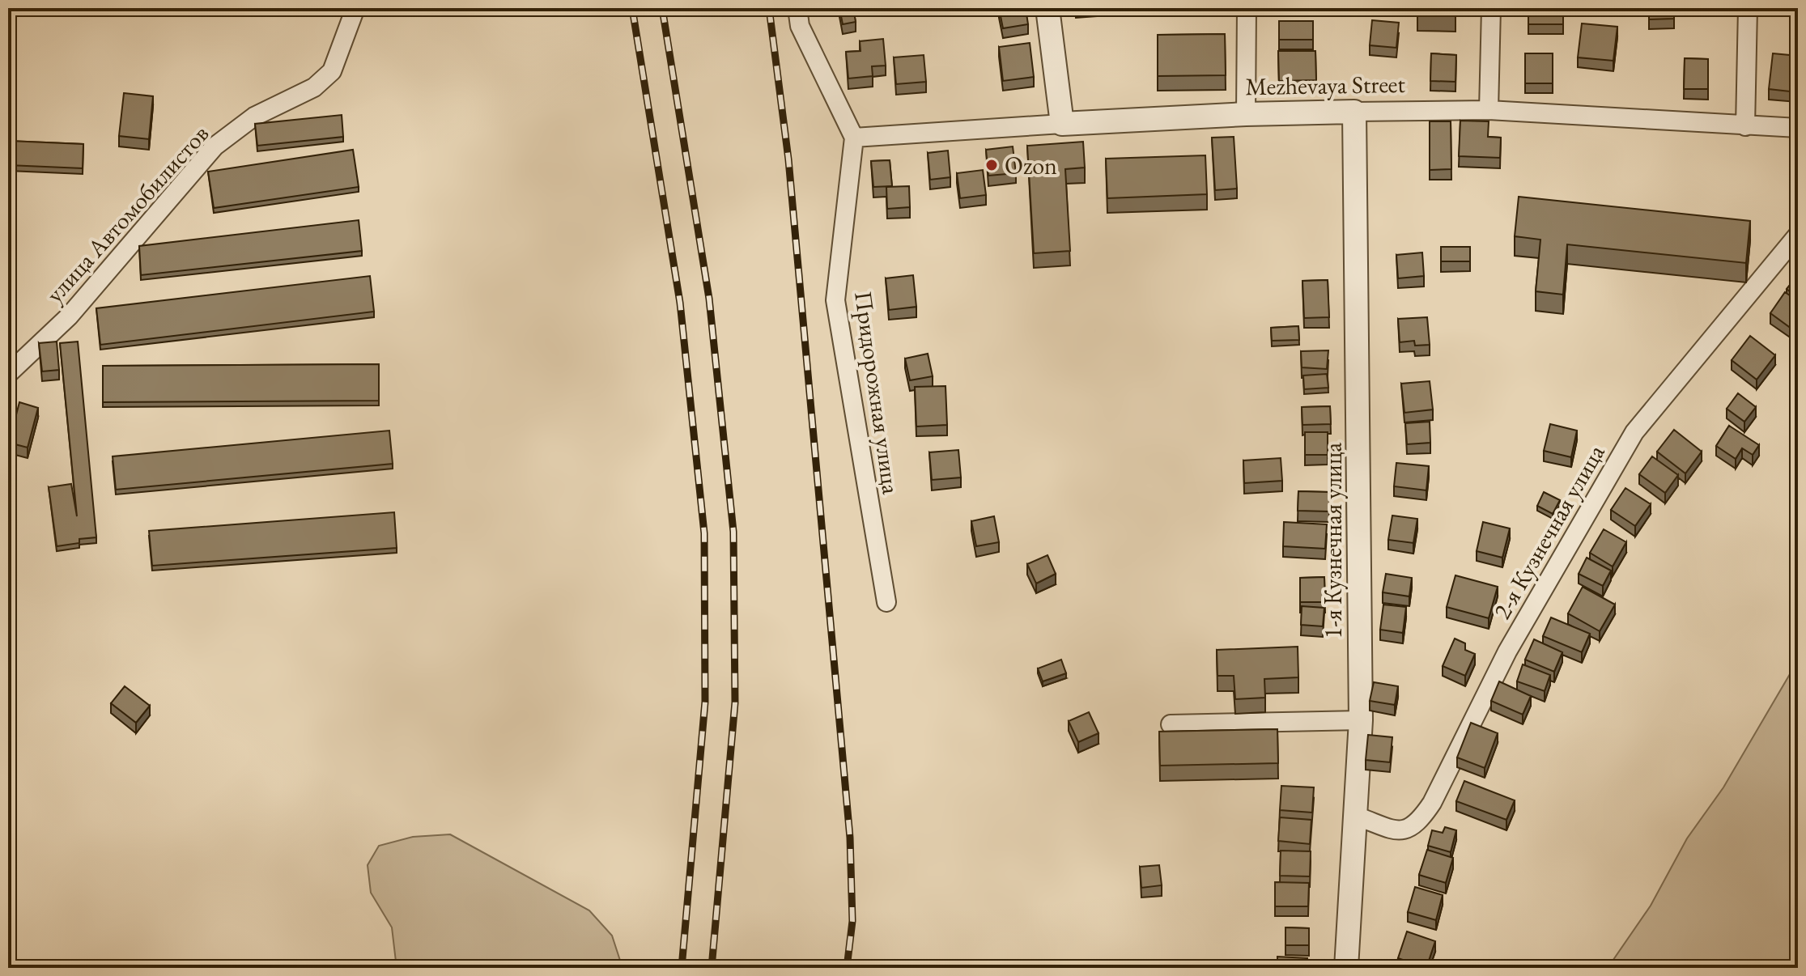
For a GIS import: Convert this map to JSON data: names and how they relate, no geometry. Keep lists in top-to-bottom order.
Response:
{
  "streets": {
    "street": [
      "Mezhevaya Street",
      "улица Автомобилистов",
      "Придорожная улица",
      "2-я Кузнечная улица",
      "1-я Кузнечная улица"
    ]
  },
  "crossings": [
    ["Mezhevaya Street", "Придорожная улица"],
    ["Mezhevaya Street", "1-я Кузнечная улица"],
    ["2-я Кузнечная улица", "1-я Кузнечная улица"]
  ],
  "places": ["Ozon"]
}
